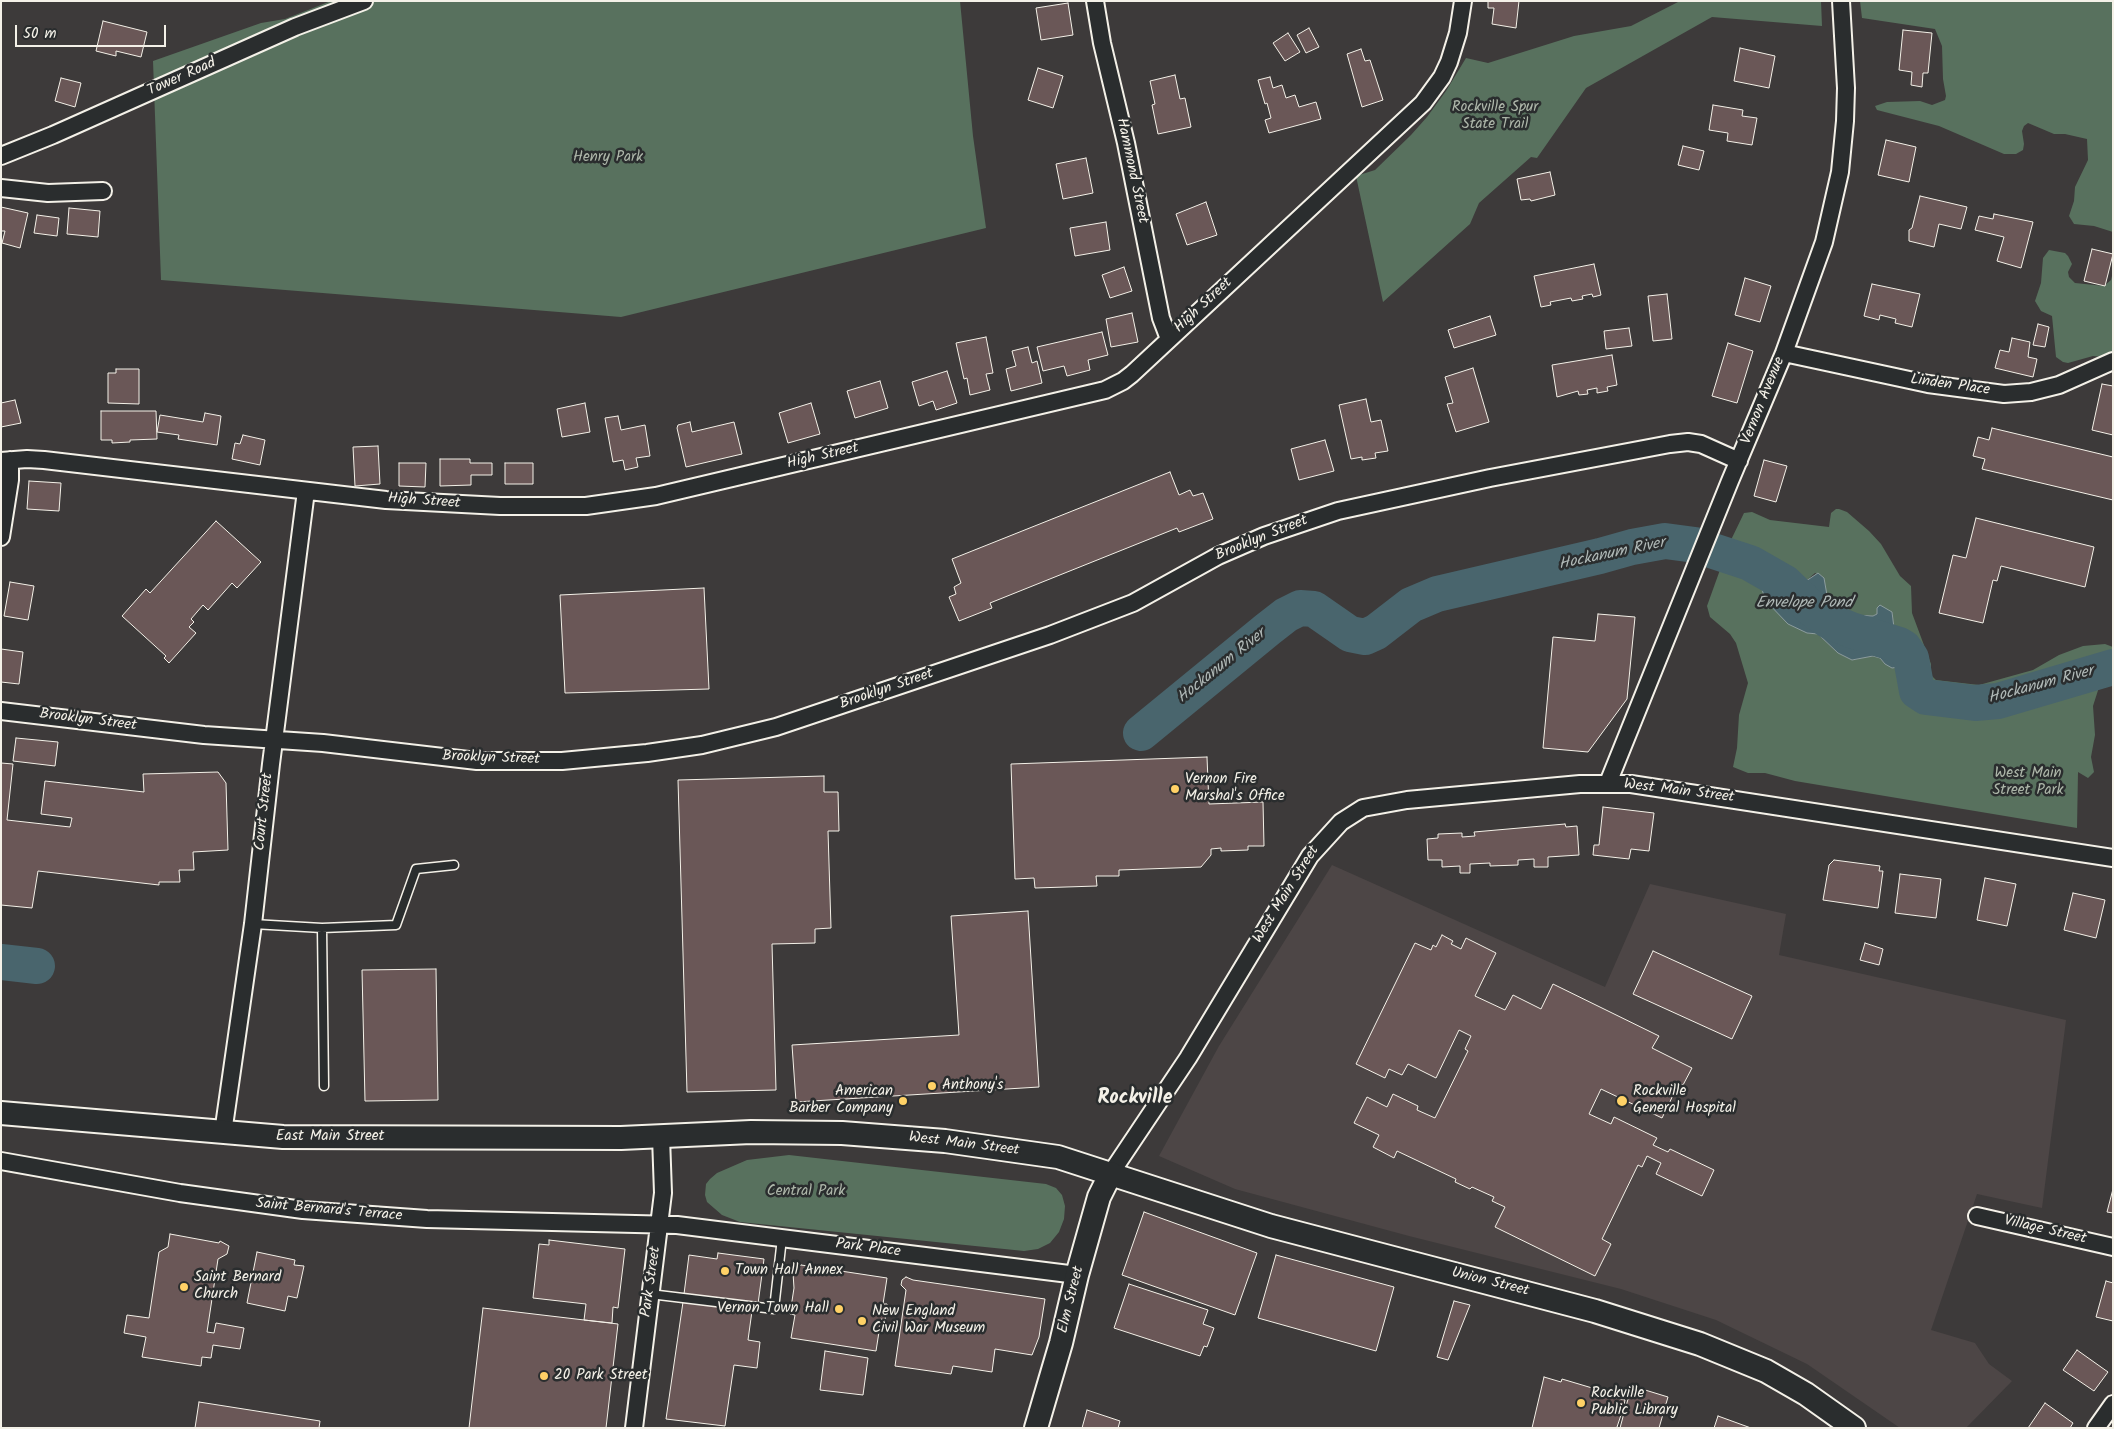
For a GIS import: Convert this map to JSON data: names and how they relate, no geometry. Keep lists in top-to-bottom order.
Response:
{
  "streets": {
    "main road": [
      "West Main Street",
      "East Main Street",
      "Union Street",
      "Elm Street"
    ],
    "street": [
      "Tower Road",
      "Hammond Street",
      "High Street",
      "Linden Place",
      "Vernon Avenue",
      "Brooklyn Street",
      "Court Street",
      "Saint Bernard's Terrace",
      "Village Street",
      "Park Place",
      "Park Street"
    ]
  },
  "crossings": [
    ["Hammond Street", "High Street"],
    ["High Street", "Court Street"],
    ["Linden Place", "Vernon Avenue"],
    ["Vernon Avenue", "Brooklyn Street"],
    ["Vernon Avenue", "West Main Street"],
    ["Brooklyn Street", "Court Street"],
    ["West Main Street", "East Main Street"],
    ["West Main Street", "Park Street"],
    ["West Main Street", "Union Street"],
    ["West Main Street", "Elm Street"],
    ["Court Street", "East Main Street"],
    ["East Main Street", "Park Street"],
    ["Saint Bernard's Terrace", "Park Place"],
    ["Saint Bernard's Terrace", "Park Street"],
    ["Park Place", "Park Street"],
    ["Park Place", "Elm Street"],
    ["Union Street", "Elm Street"]
  ],
  "districts": ["Rockville"],
  "water": ["Hockanum River", "Envelope Pond"],
  "parks": [
    "Rockville Spur State Trail",
    "Henry Park",
    "West Main Street Park",
    "Central Park"
  ],
  "places": [
    "Vernon Fire Marshal's Office",
    "Anthony's",
    "American Barber Company",
    "Rockville General Hospital",
    "Town Hall Annex",
    "Saint Bernard Church",
    "Vernon Town Hall",
    "New England Civil War Museum",
    "20 Park Street",
    "Rockville Public Library"
  ],
  "scale_bar": "50 m"
}
